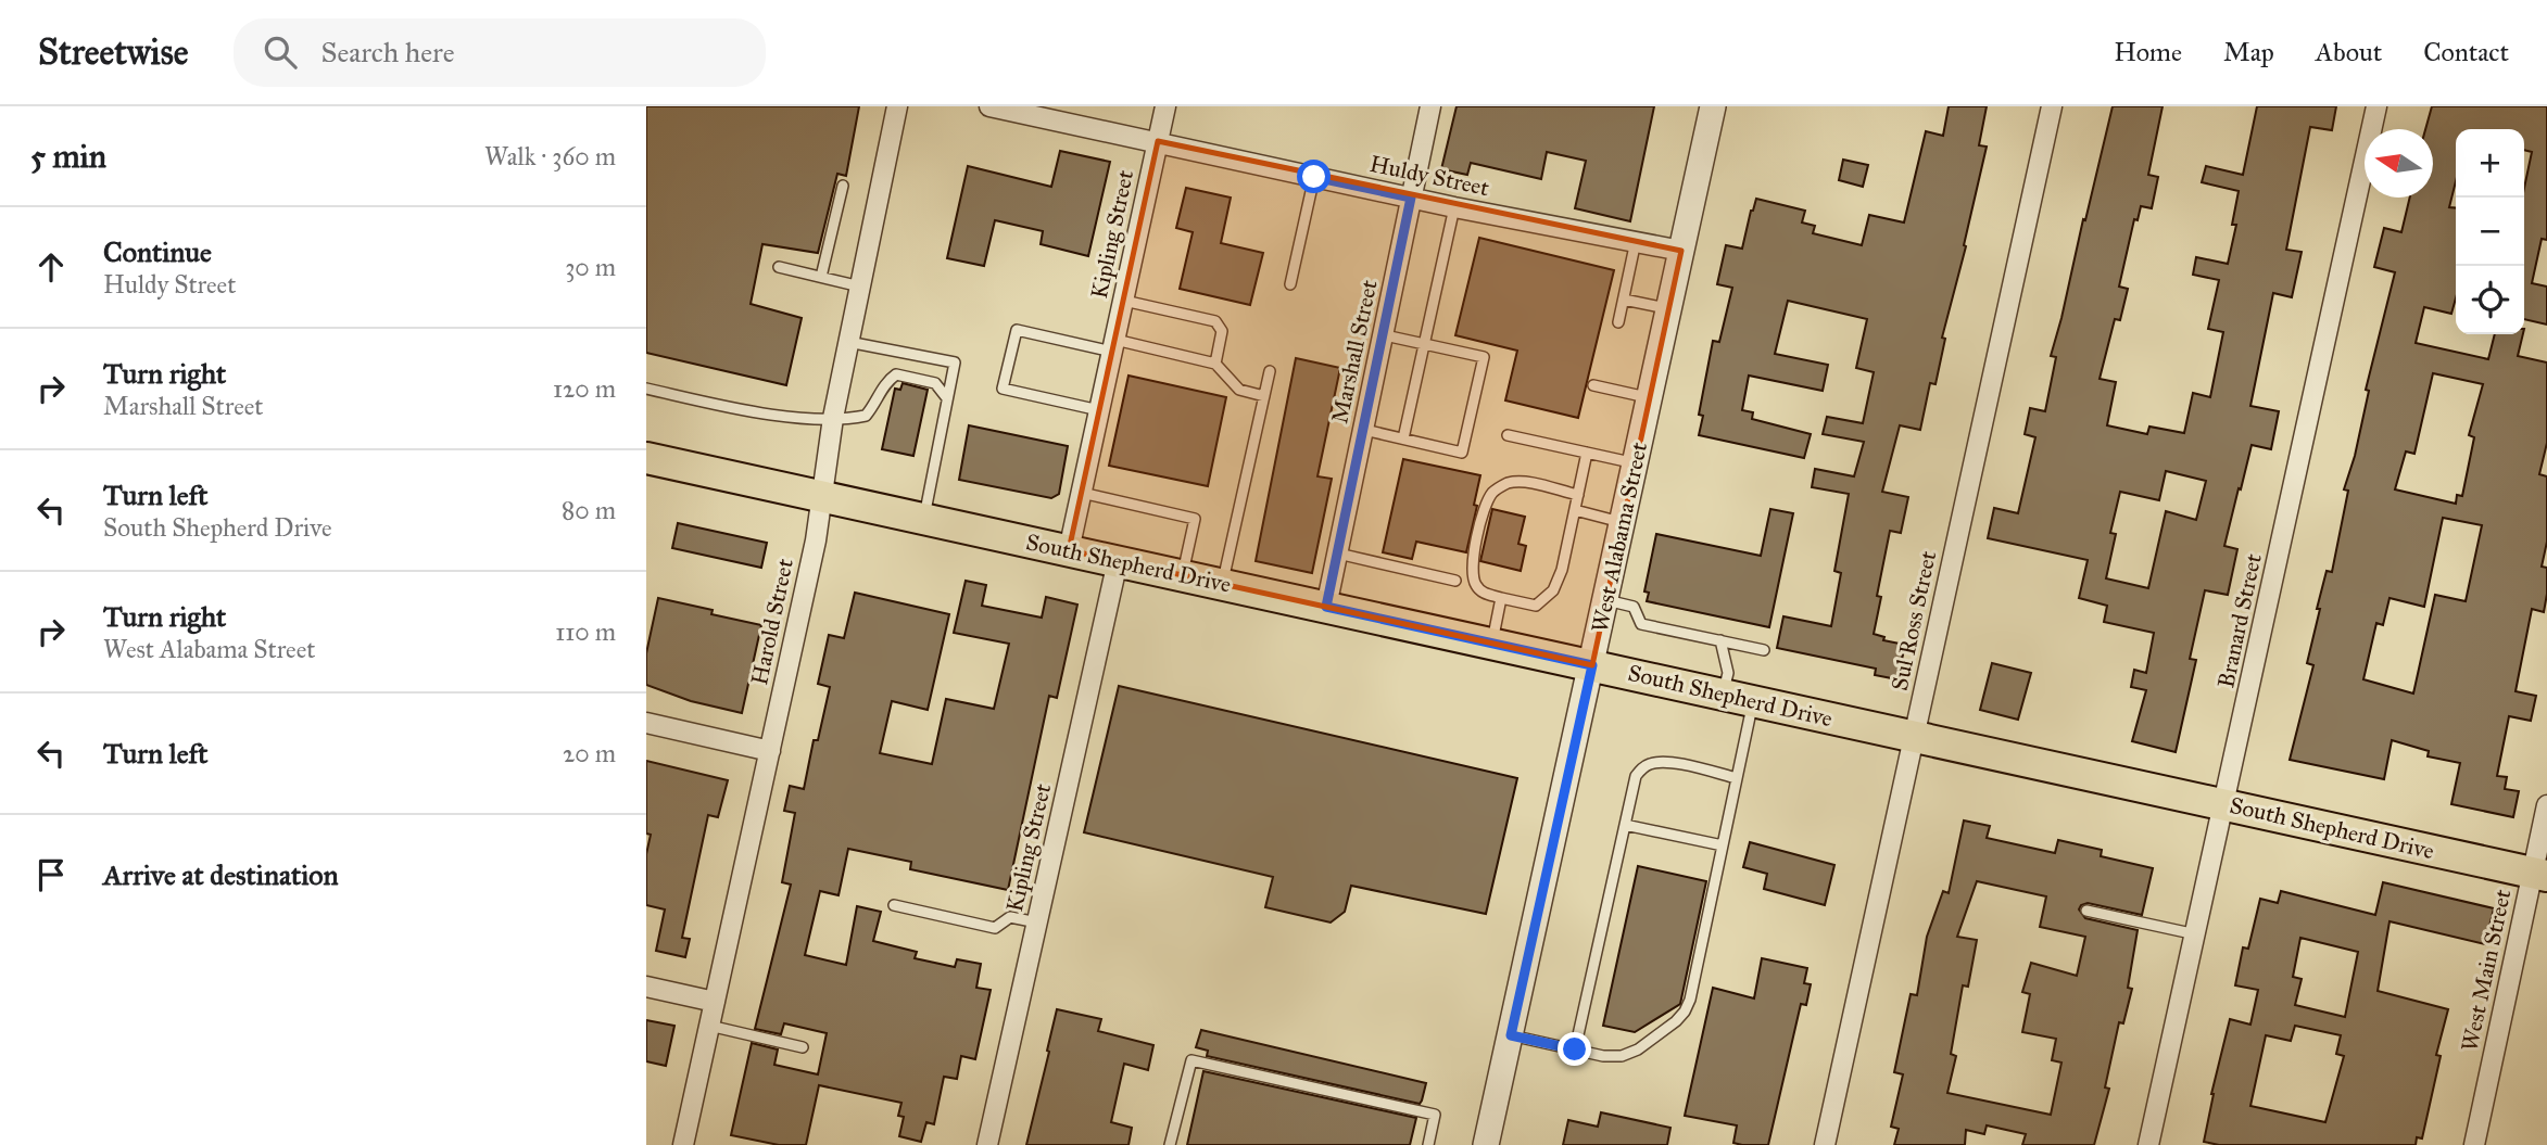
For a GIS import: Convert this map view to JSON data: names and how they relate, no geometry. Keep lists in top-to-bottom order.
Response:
{
  "streets": {
    "main road": ["South Shepherd Drive"],
    "street": [
      "Huldy Street",
      "Kipling Street",
      "Marshall Street",
      "West Alabama Street",
      "Sul Ross Street",
      "Branard Street",
      "Harold Street",
      "West Main Street"
    ]
  },
  "crossings": [
    ["Huldy Street", "Kipling Street"],
    ["Huldy Street", "Marshall Street"],
    ["Huldy Street", "West Alabama Street"],
    ["Kipling Street", "South Shepherd Drive"],
    ["Marshall Street", "South Shepherd Drive"],
    ["West Alabama Street", "South Shepherd Drive"],
    ["South Shepherd Drive", "Sul Ross Street"],
    ["South Shepherd Drive", "Branard Street"],
    ["South Shepherd Drive", "Harold Street"],
    ["South Shepherd Drive", "West Main Street"]
  ],
  "north": "left",
  "page": {
    "header": "Streetwise",
    "search": "Search here",
    "nav": [
      "Home",
      "Map",
      "About",
      "Contact"
    ],
    "heading": ["5 min", "Walk · 360 m"],
    "map_buttons": ["+", "−"],
    "list": [
      ["Continue", "Huldy Street", "30 m"],
      ["Turn right", "Marshall Street", "120 m"],
      ["Turn left", "South Shepherd Drive", "80 m"],
      ["Turn right", "West Alabama Street", "110 m"],
      ["Turn left", "20 m"],
      "Arrive at destination"
    ]
  }
}
